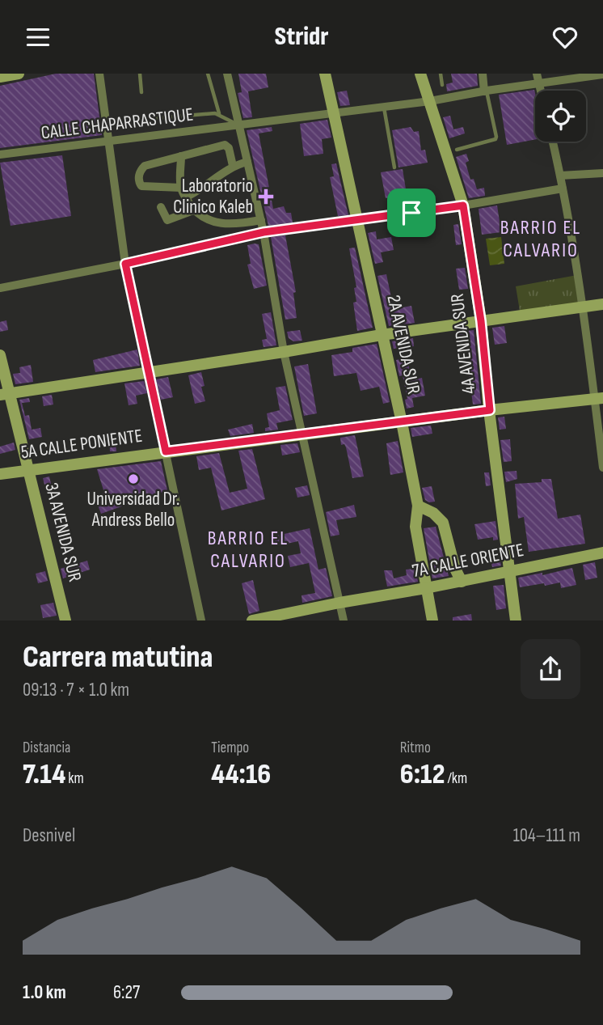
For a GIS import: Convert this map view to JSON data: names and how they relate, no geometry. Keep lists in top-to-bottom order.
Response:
{
  "streets": {
    "street": [
      "CALLE CHAPARRASTIQUE",
      "4A AVENIDA SUR",
      "2A AVENIDA SUR",
      "5A CALLE PONIENTE",
      "3A AVENIDA SUR",
      "7A CALLE ORIENTE"
    ]
  },
  "crossings": [
    ["CALLE CHAPARRASTIQUE", "4A AVENIDA SUR"],
    ["CALLE CHAPARRASTIQUE", "2A AVENIDA SUR"],
    ["4A AVENIDA SUR", "5A CALLE PONIENTE"],
    ["4A AVENIDA SUR", "7A CALLE ORIENTE"],
    ["2A AVENIDA SUR", "5A CALLE PONIENTE"],
    ["2A AVENIDA SUR", "7A CALLE ORIENTE"],
    ["5A CALLE PONIENTE", "3A AVENIDA SUR"]
  ],
  "districts": ["BARRIO EL CALVARIO", "BARRIO EL CALVARIO"],
  "places": {
    "health": ["Laboratorio Clinico Kaleb"],
    "other": ["Universidad Dr. Andress Bello"]
  },
  "page": {
    "header": "Stridr",
    "heading": ["Carrera matutina", "09:13 · 7 × 1.0 km"],
    "stats": [
      ["Distancia", "7.14 km"],
      ["Tiempo", "44:16"],
      ["Ritmo", "6:12 /km"]
    ],
    "chart": ["Desnivel", "104–111 m"],
    "list": [
      {
        "name": "1.0 km",
        "note": "6:27"
      }
    ]
  }
}
